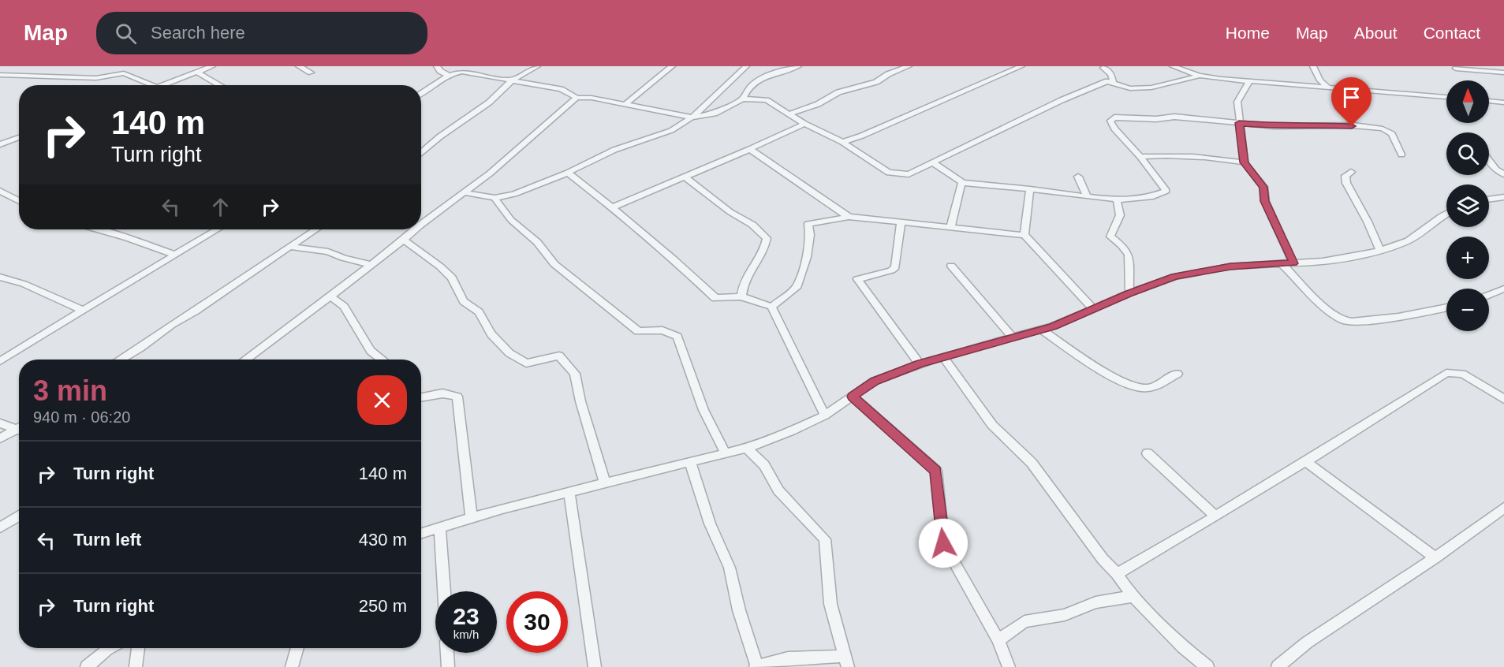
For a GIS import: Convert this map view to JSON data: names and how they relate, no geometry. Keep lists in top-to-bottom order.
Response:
{
  "north": "top",
  "page": {
    "header": "Map",
    "search": "Search here",
    "nav": [
      "Home",
      "Map",
      "About",
      "Contact"
    ],
    "map_buttons": ["+", "−"],
    "turn": ["140 m", "Turn right"],
    "heading": ["3 min", "940 m · 06:20"],
    "list": [
      {
        "name": "Turn right",
        "value": "140 m"
      },
      {
        "name": "Turn left",
        "value": "430 m"
      },
      {
        "name": "Turn right",
        "value": "250 m"
      }
    ],
    "speed": "23 km/h",
    "limit": "30"
  }
}
